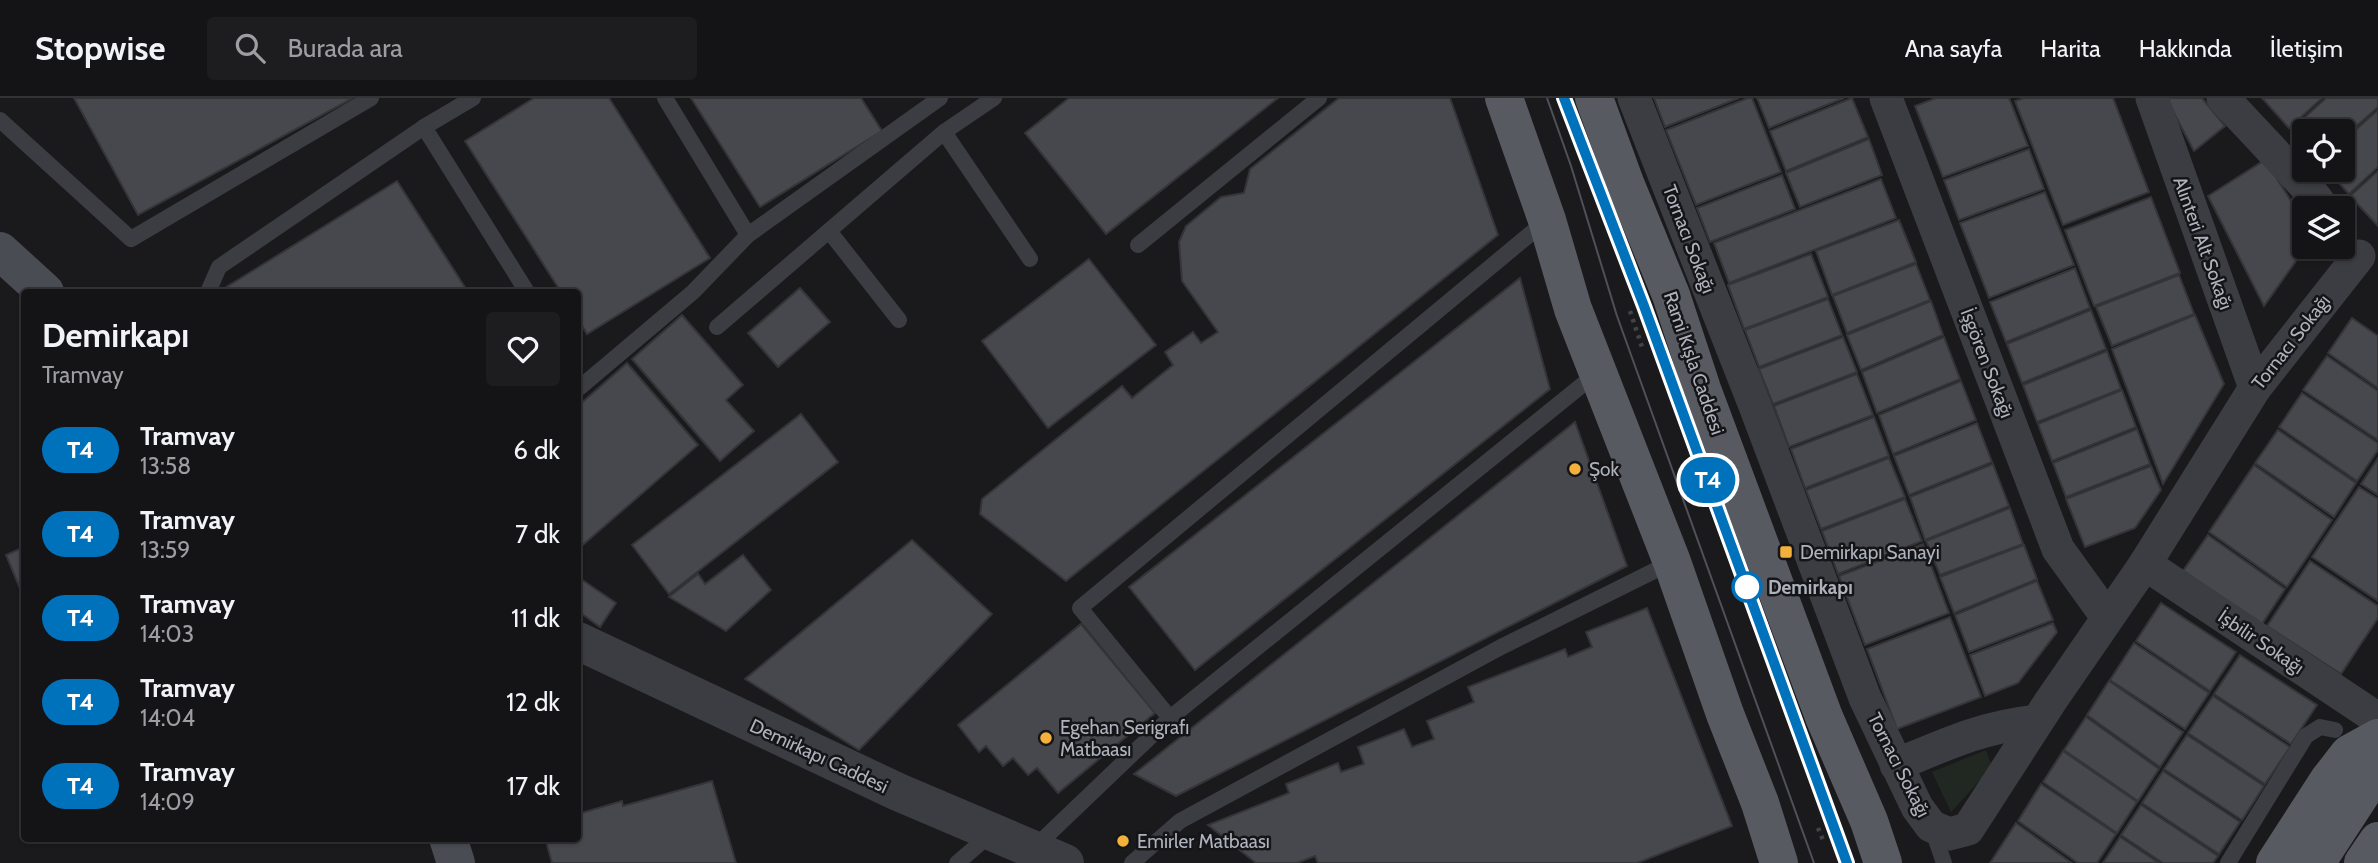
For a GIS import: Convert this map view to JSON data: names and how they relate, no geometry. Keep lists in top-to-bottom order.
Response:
{
  "streets": {
    "main road": ["Rami Kışla Caddesi"],
    "street": [
      "Tornacı Sokağı",
      "Alınteri Alt Sokağı",
      "İşgören Sokağı",
      "İşbilir Sokağı",
      "Demirkapı Caddesi"
    ]
  },
  "crossings": [
    ["Tornacı Sokağı", "Alınteri Alt Sokağı"],
    ["Tornacı Sokağı", "İşgören Sokağı"],
    ["Tornacı Sokağı", "İşbilir Sokağı"]
  ],
  "places": {
    "other": [
      "Şok",
      "Demirkapı",
      "Egehan Serigrafı Matbaası",
      "Emirler Matbaası"
    ],
    "transit": ["Demirkapı Sanayi"]
  },
  "lines": ["tram line T4"],
  "page": {
    "header": "Stopwise",
    "search": "Burada ara",
    "nav": [
      "Ana sayfa",
      "Harita",
      "Hakkında",
      "İletişim"
    ],
    "on_map": "T4",
    "heading": ["Demirkapı", "Tramvay"],
    "list": [
      {
        "mark": "T4",
        "name": "Tramvay",
        "note": "13:58",
        "value": "6 dk"
      },
      {
        "mark": "T4",
        "name": "Tramvay",
        "note": "13:59",
        "value": "7 dk"
      },
      {
        "mark": "T4",
        "name": "Tramvay",
        "note": "14:03",
        "value": "11 dk"
      },
      {
        "mark": "T4",
        "name": "Tramvay",
        "note": "14:04",
        "value": "12 dk"
      },
      {
        "mark": "T4",
        "name": "Tramvay",
        "note": "14:09",
        "value": "17 dk"
      }
    ]
  }
}
